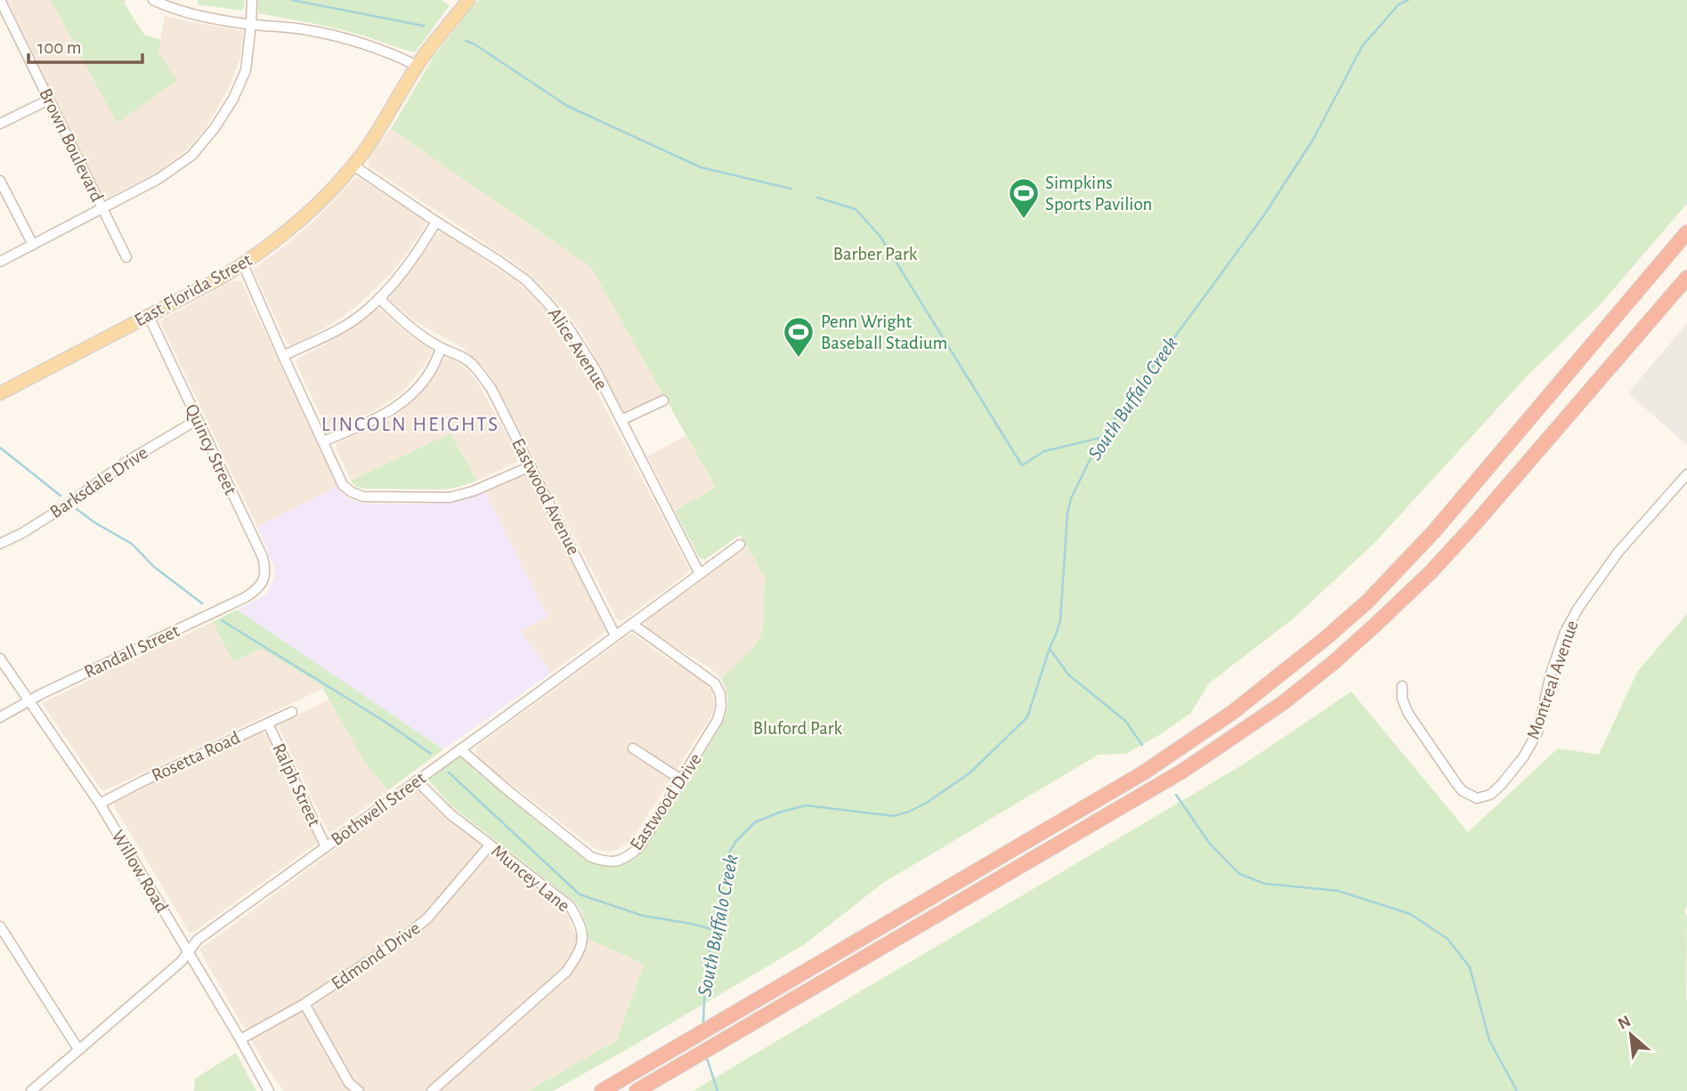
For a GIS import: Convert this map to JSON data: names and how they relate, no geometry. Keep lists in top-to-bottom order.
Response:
{
  "streets": {
    "main road": ["East Florida Street"],
    "street": [
      "Brown Boulevard",
      "Alice Avenue",
      "Quincy Street",
      "Barksdale Drive",
      "Eastwood Avenue",
      "Randall Street",
      "Montreal Avenue",
      "Rosetta Road",
      "Ralph Street",
      "Eastwood Drive",
      "Bothwell Street",
      "Willow Road",
      "Muncey Lane",
      "Edmond Drive"
    ]
  },
  "crossings": [
    ["East Florida Street", "Alice Avenue"],
    ["East Florida Street", "Quincy Street"],
    ["Alice Avenue", "Bothwell Street"],
    ["Quincy Street", "Barksdale Drive"],
    ["Quincy Street", "Randall Street"],
    ["Eastwood Avenue", "Bothwell Street"],
    ["Randall Street", "Willow Road"],
    ["Rosetta Road", "Ralph Street"],
    ["Rosetta Road", "Willow Road"],
    ["Ralph Street", "Bothwell Street"],
    ["Eastwood Drive", "Bothwell Street"],
    ["Bothwell Street", "Willow Road"],
    ["Bothwell Street", "Muncey Lane"],
    ["Willow Road", "Edmond Drive"],
    ["Muncey Lane", "Edmond Drive"]
  ],
  "districts": ["LINCOLN HEIGHTS"],
  "water": ["South Buffalo Creek"],
  "parks": ["Barber Park", "Bluford Park"],
  "places": {
    "sports": ["Simpkins Sports Pavilion", "Penn Wright Baseball Stadium"]
  },
  "scale_bar": "100 m",
  "north": "top left"
}
